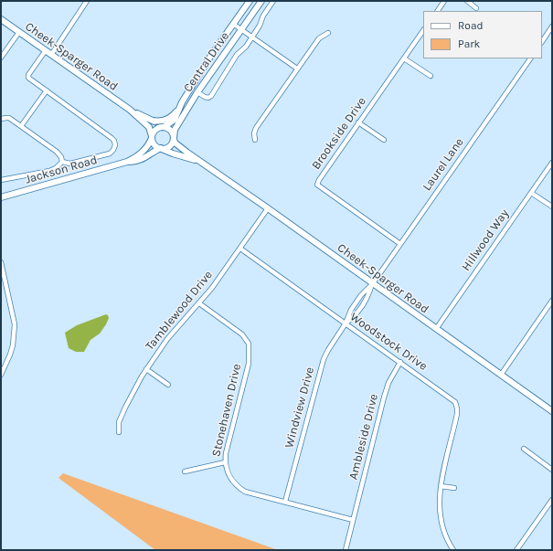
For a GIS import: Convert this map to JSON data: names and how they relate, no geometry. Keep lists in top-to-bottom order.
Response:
{
  "streets": {
    "main road": ["Cheek-Sparger Road", "Central Drive", "Jackson Road"],
    "street": [
      "Brookside Drive",
      "Laurel Lane",
      "Hillwood Way",
      "Tamblewood Drive",
      "Woodstock Drive",
      "Windview Drive",
      "Stonehaven Drive",
      "Ambleside Drive"
    ]
  },
  "crossings": [
    ["Cheek-Sparger Road", "Central Drive"],
    ["Cheek-Sparger Road", "Laurel Lane"],
    ["Cheek-Sparger Road", "Jackson Road"],
    ["Cheek-Sparger Road", "Hillwood Way"],
    ["Cheek-Sparger Road", "Tamblewood Drive"],
    ["Cheek-Sparger Road", "Windview Drive"],
    ["Central Drive", "Jackson Road"],
    ["Brookside Drive", "Laurel Lane"],
    ["Laurel Lane", "Windview Drive"],
    ["Tamblewood Drive", "Woodstock Drive"],
    ["Tamblewood Drive", "Stonehaven Drive"],
    ["Woodstock Drive", "Windview Drive"],
    ["Woodstock Drive", "Ambleside Drive"],
    ["Windview Drive", "Stonehaven Drive"],
    ["Stonehaven Drive", "Ambleside Drive"]
  ],
  "legend": ["Road", "Park"]
}
